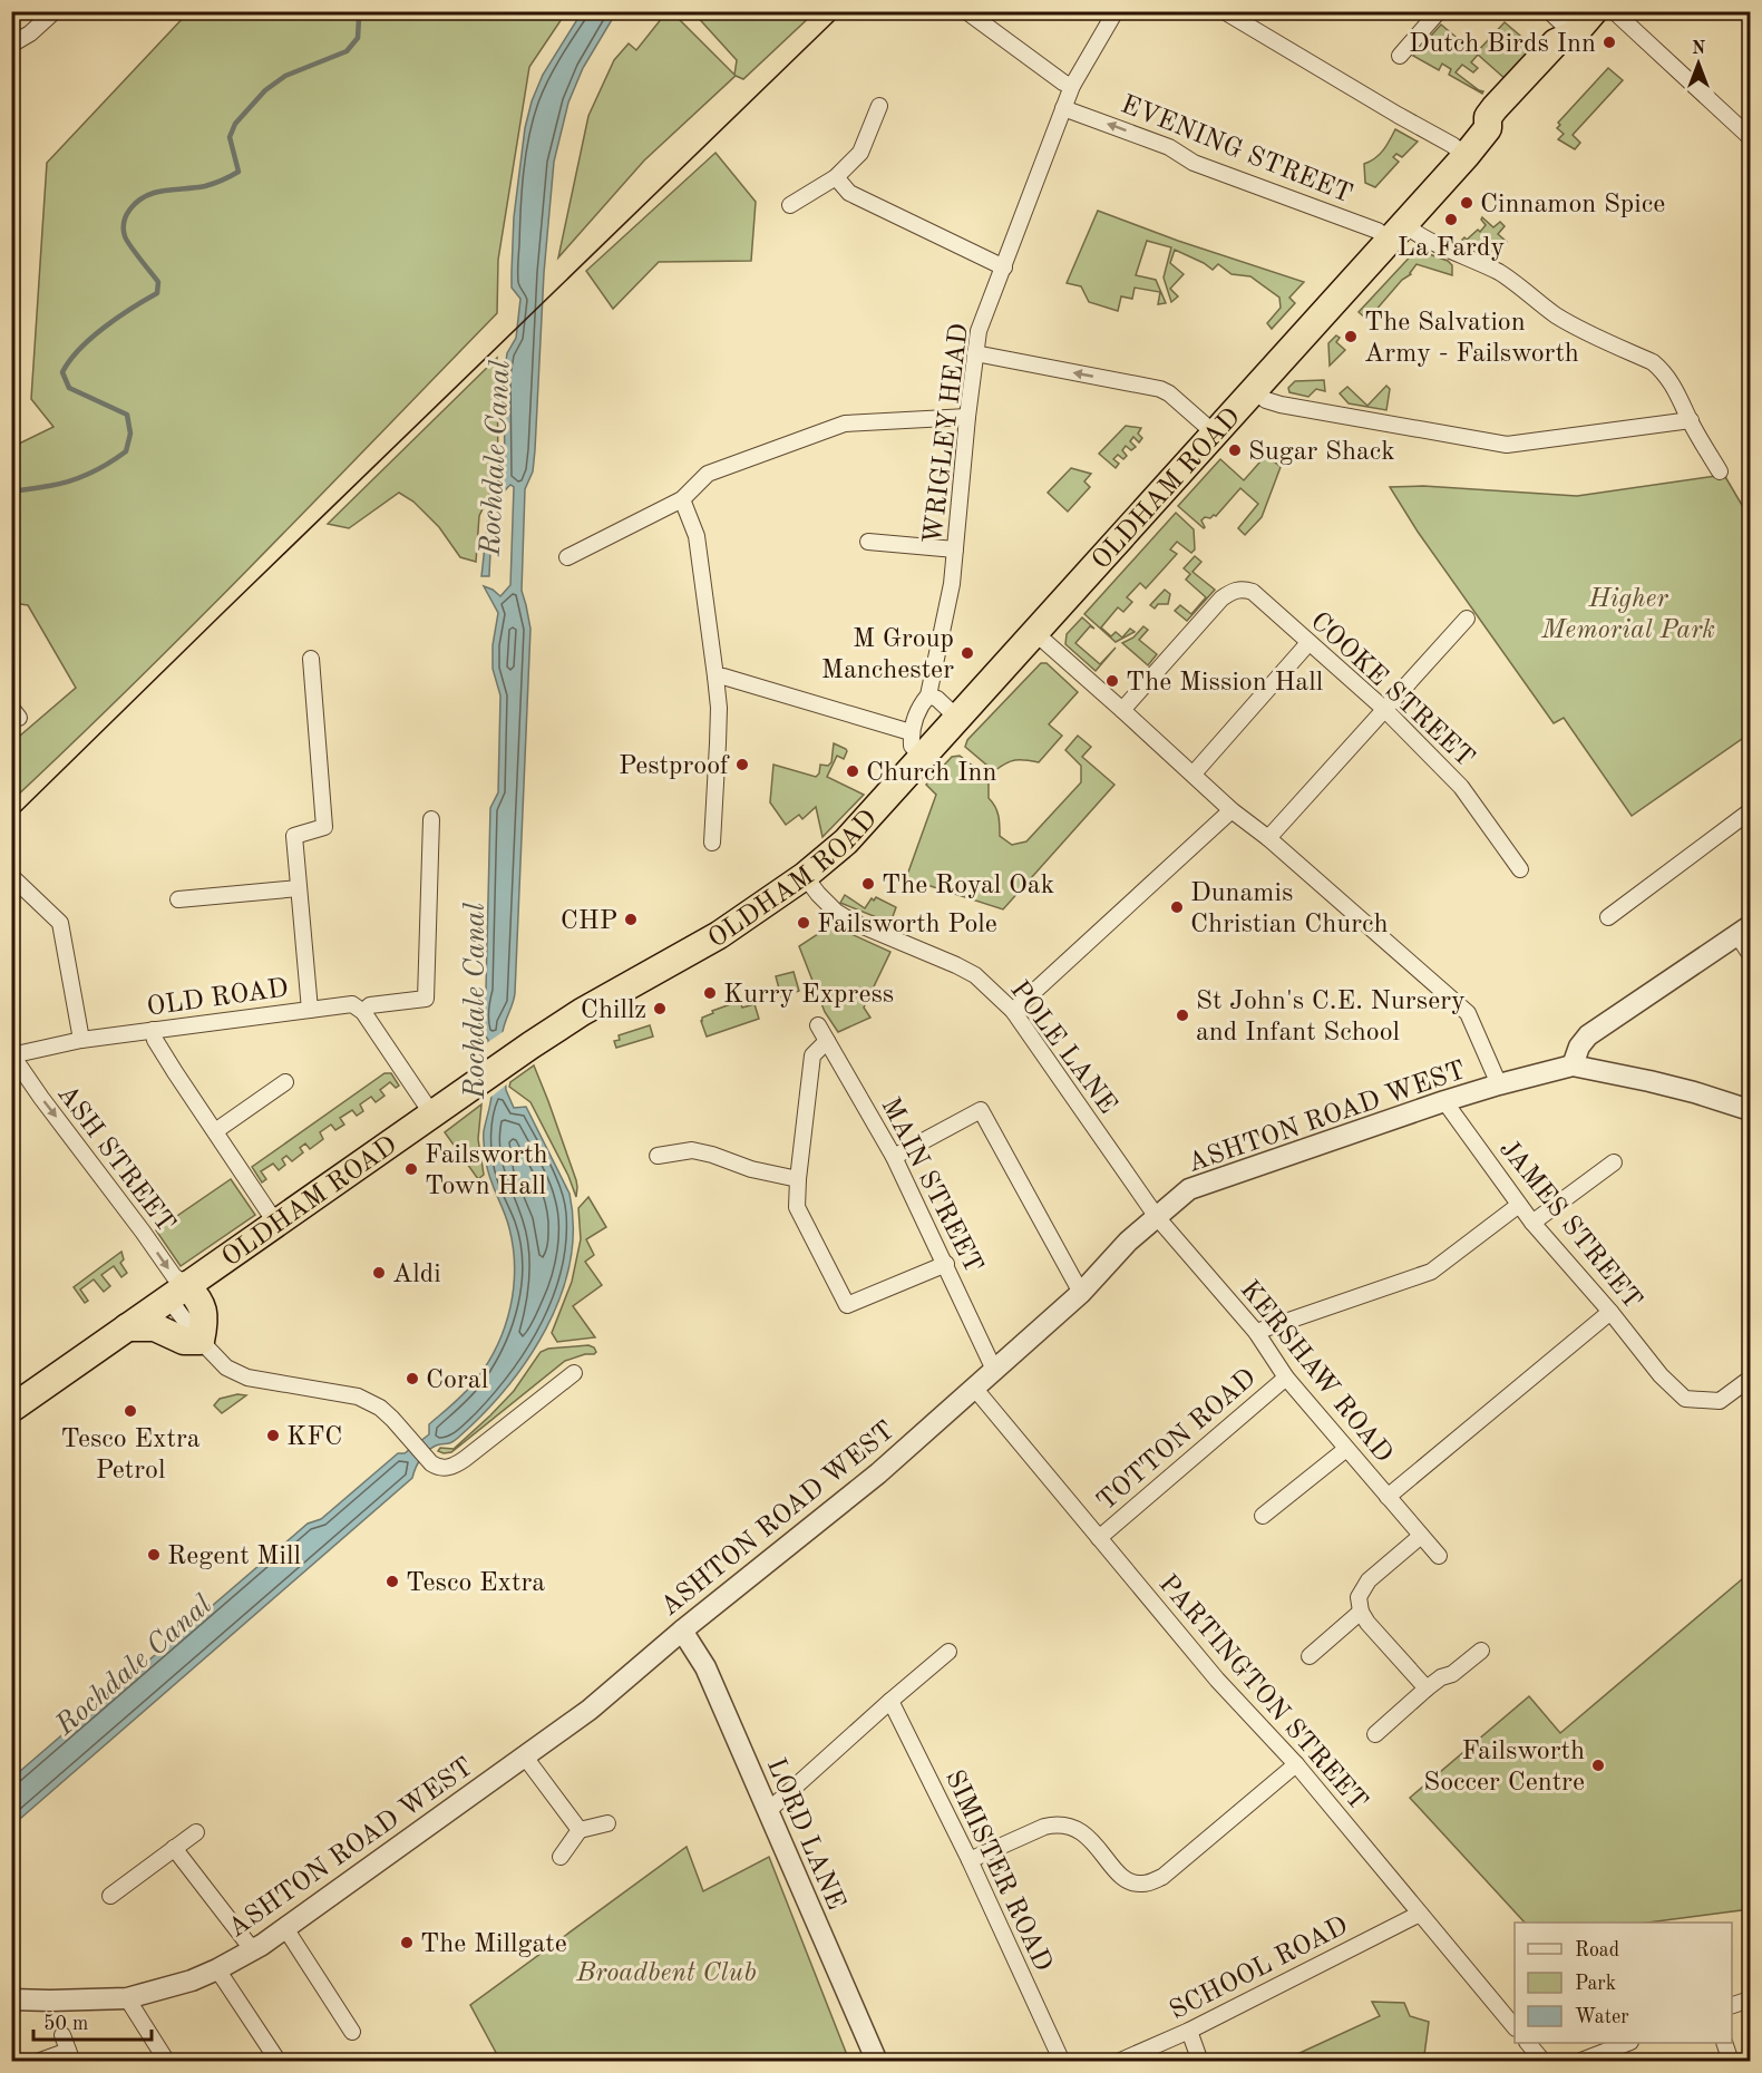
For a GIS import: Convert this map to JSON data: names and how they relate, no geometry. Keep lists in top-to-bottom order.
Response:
{
  "streets": {
    "highway": ["OLDHAM ROAD"],
    "street": [
      "EVENING STREET",
      "WRIGLEY HEAD",
      "COOKE STREET",
      "OLD ROAD",
      "POLE LANE",
      "ASHTON ROAD WEST",
      "ASH STREET",
      "MAIN STREET",
      "JAMES STREET",
      "KERSHAW ROAD",
      "TOTTON ROAD",
      "PARTINGTON STREET",
      "LORD LANE",
      "SIMISTER ROAD",
      "SCHOOL ROAD"
    ]
  },
  "crossings": [
    ["EVENING STREET", "WRIGLEY HEAD"],
    ["EVENING STREET", "OLDHAM ROAD"],
    ["OLDHAM ROAD", "POLE LANE"],
    ["OLDHAM ROAD", "ASH STREET"],
    ["OLD ROAD", "ASH STREET"],
    ["POLE LANE", "ASHTON ROAD WEST"],
    ["POLE LANE", "KERSHAW ROAD"],
    ["ASHTON ROAD WEST", "MAIN STREET"],
    ["ASHTON ROAD WEST", "JAMES STREET"],
    ["ASHTON ROAD WEST", "KERSHAW ROAD"],
    ["ASHTON ROAD WEST", "PARTINGTON STREET"],
    ["ASHTON ROAD WEST", "LORD LANE"],
    ["KERSHAW ROAD", "TOTTON ROAD"],
    ["TOTTON ROAD", "PARTINGTON STREET"],
    ["PARTINGTON STREET", "SCHOOL ROAD"]
  ],
  "water": ["Rochdale Canal"],
  "parks": ["Higher Memorial Park", "Broadbent Club"],
  "places": [
    "Dutch Birds Inn",
    "Cinnamon Spice",
    "La Fardy",
    "The Salvation Army - Failsworth",
    "Sugar Shack",
    "M Group Manchester",
    "The Mission Hall",
    "Pestproof",
    "Church Inn",
    "The Royal Oak",
    "Dunamis Christian Church",
    "CHP",
    "Failsworth Pole",
    "Kurry Express",
    "Chillz",
    "St John's C.E. Nursery and Infant School",
    "Failsworth Town Hall",
    "Aldi",
    "Coral",
    "Tesco Extra Petrol",
    "KFC",
    "Regent Mill",
    "Tesco Extra",
    "Failsworth Soccer Centre",
    "The Millgate"
  ],
  "legend": ["Road", "Park", "Water"],
  "scale_bar": "50 m",
  "north": "top"
}
